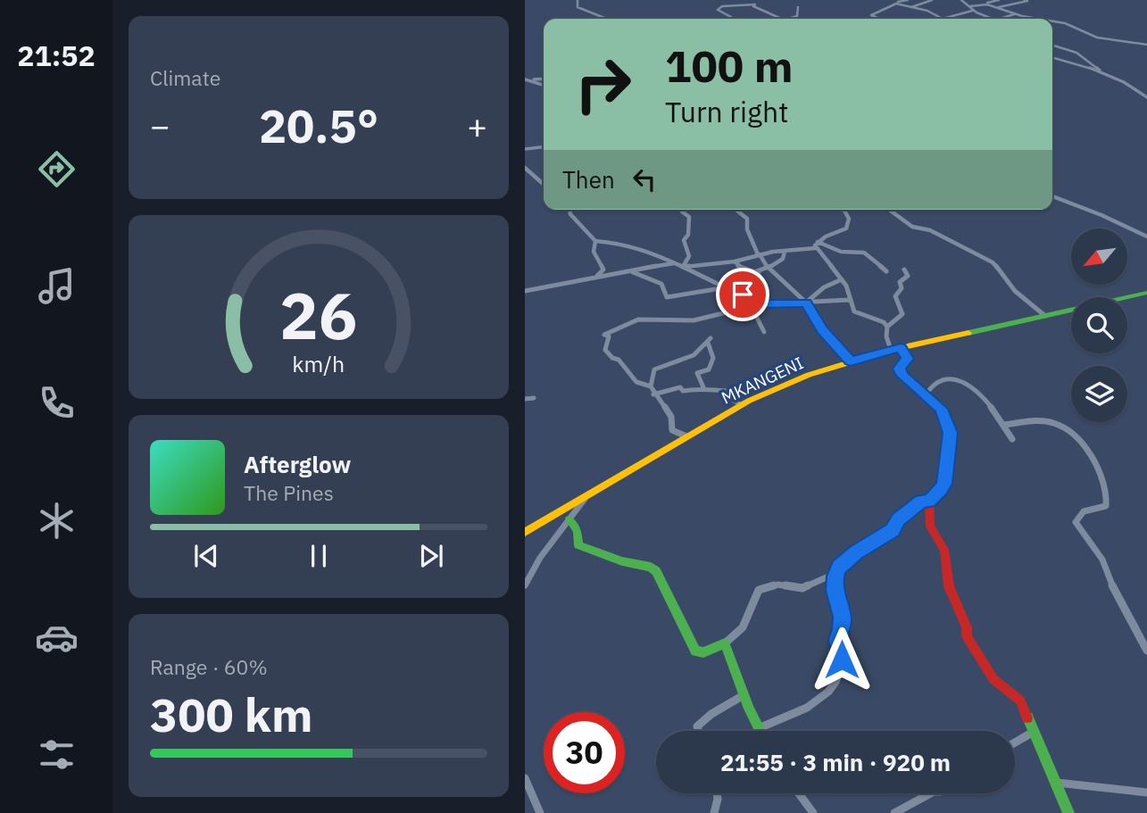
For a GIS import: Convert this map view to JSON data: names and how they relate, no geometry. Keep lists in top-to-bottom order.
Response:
{
  "streets": {
    "street": ["MKANGENI"]
  },
  "north": "bottom left",
  "page": {
    "tabs": "21:52",
    "tile": [
      "Climate",
      ["Range · 60%", "300 km"]
    ],
    "turn": ["100 m", "Turn right"],
    "heat": ["−", "20.5°", "+"],
    "then": "Then",
    "song": ["Afterglow", "The Pines"],
    "limit": "30",
    "trip": "21:55 · 3 min · 920 m",
    "gauge": ["26", "km/h"]
  }
}
